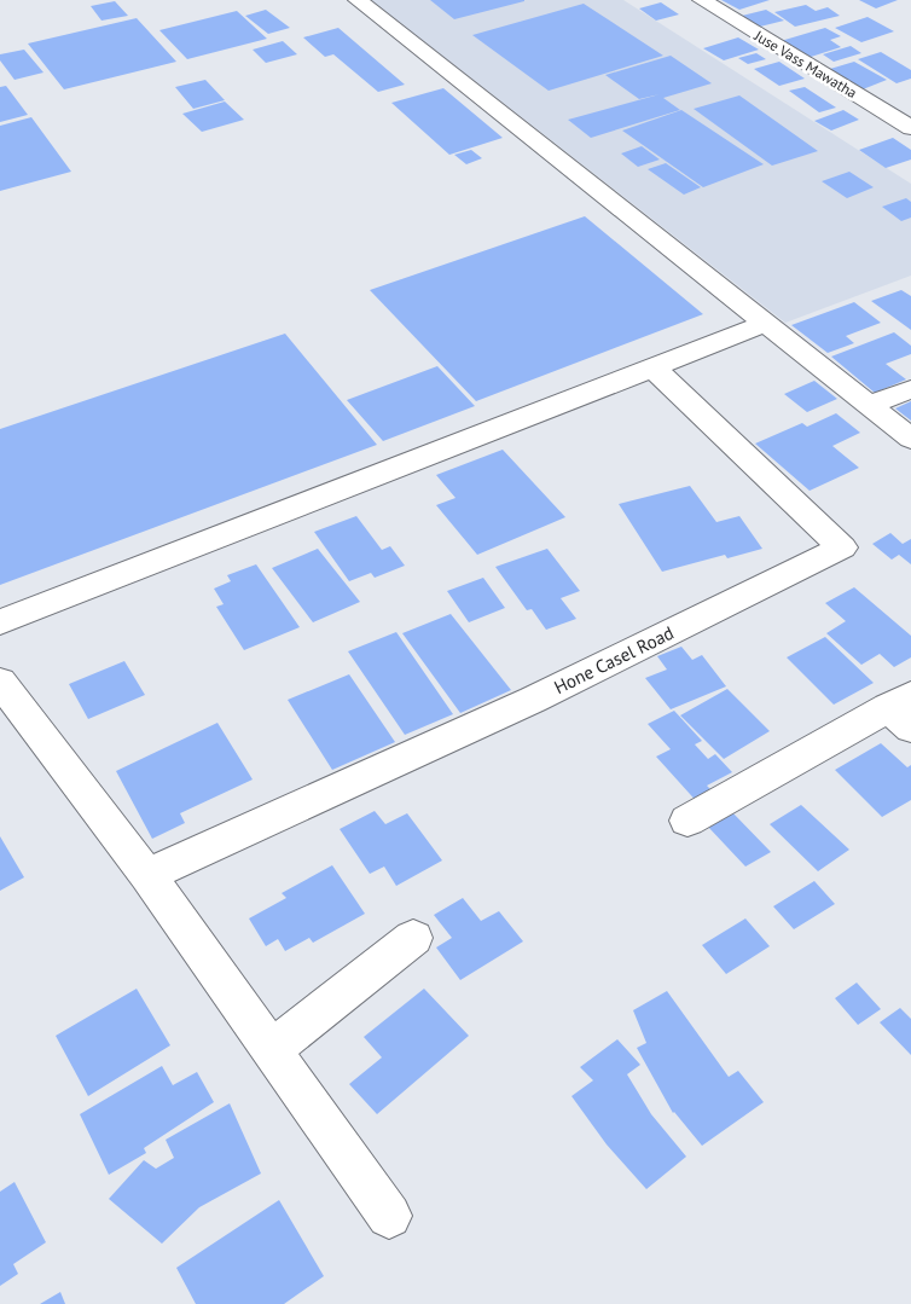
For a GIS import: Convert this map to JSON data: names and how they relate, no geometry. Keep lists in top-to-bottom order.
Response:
{
  "streets": {
    "street": ["Juse Vass Mawatha", "Hone Casel Road"]
  }
}
